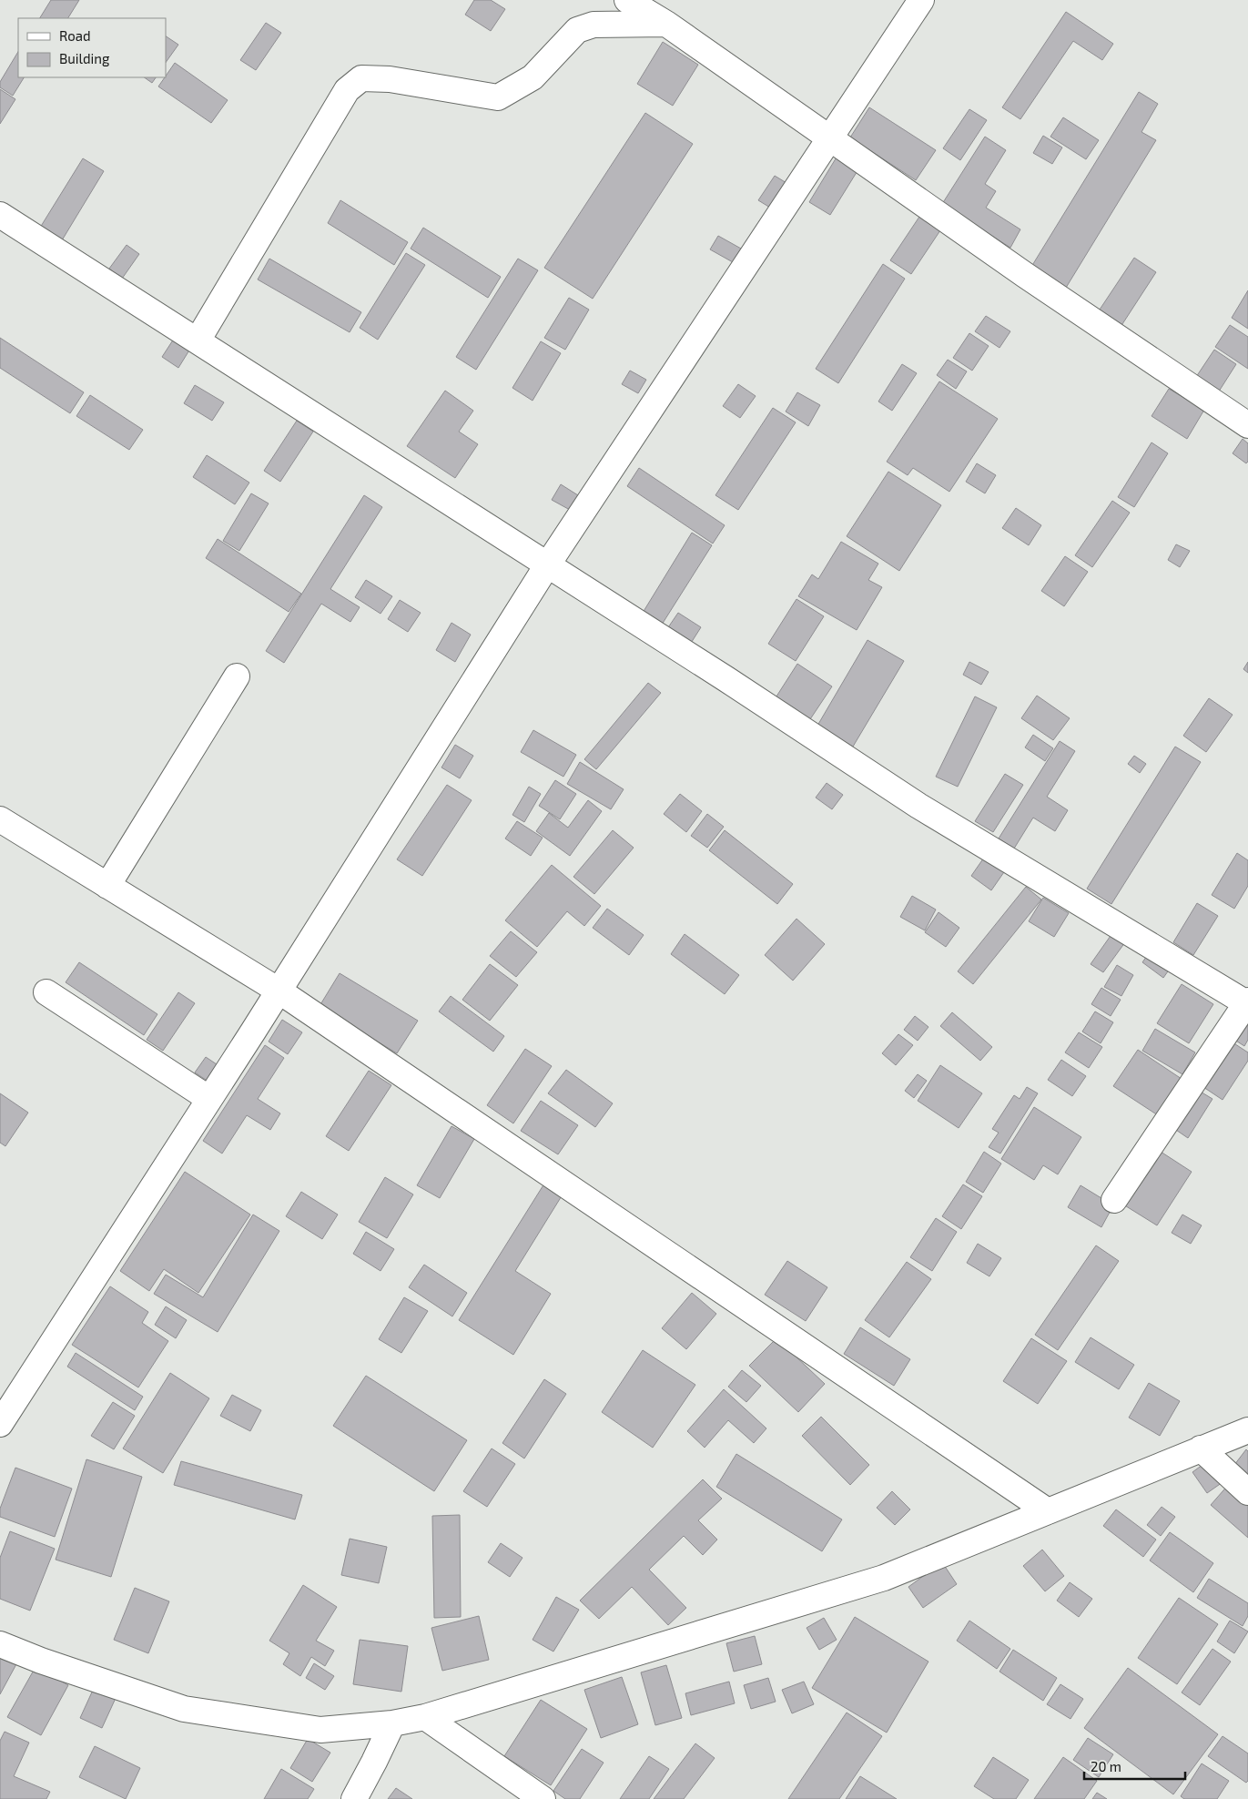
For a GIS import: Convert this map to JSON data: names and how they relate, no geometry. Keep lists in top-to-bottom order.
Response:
{
  "legend": ["Road", "Building"],
  "scale_bar": "20 m"
}
